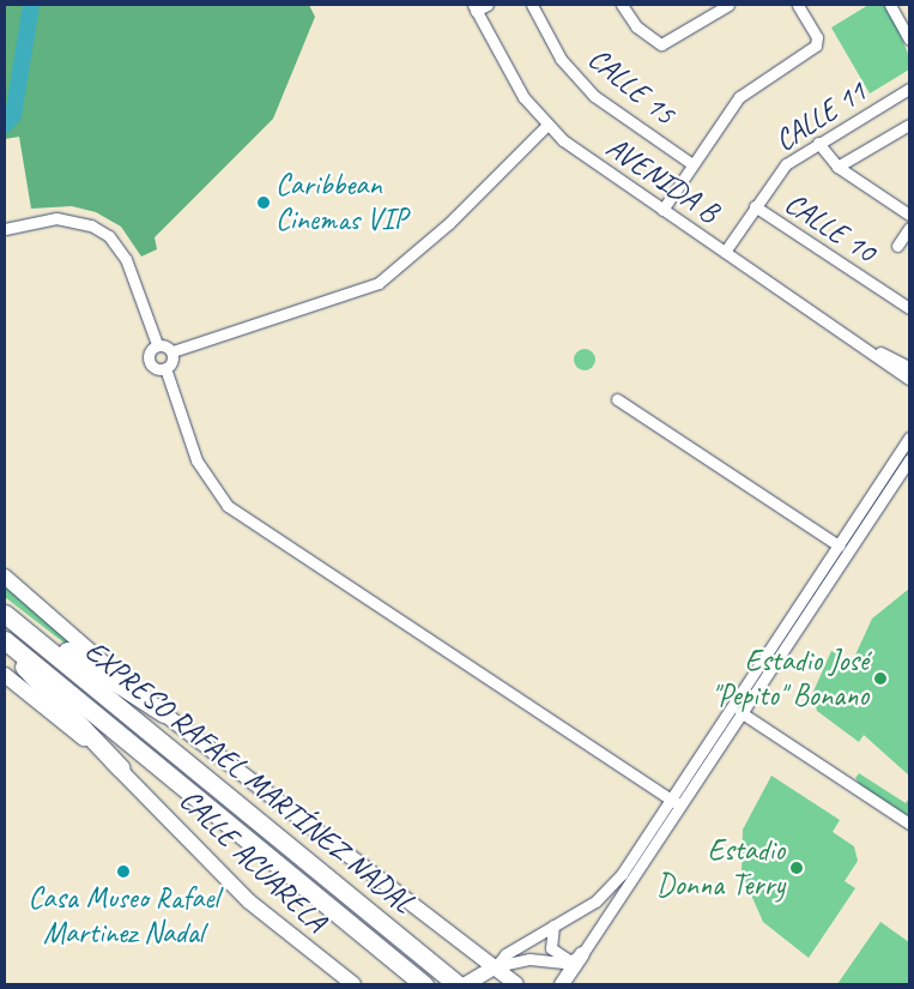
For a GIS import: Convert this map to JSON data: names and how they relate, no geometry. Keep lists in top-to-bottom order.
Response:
{
  "streets": {
    "highway": ["EXPRESO RAFAEL MARTÍNEZ NADAL"],
    "street": [
      "CALLE 15",
      "CALLE 11",
      "AVENIDA B",
      "CALLE 10",
      "CALLE ACUARELA"
    ]
  },
  "crossings": [
    ["CALLE 15", "AVENIDA B"],
    ["CALLE 11", "AVENIDA B"],
    ["CALLE 11", "CALLE 10"]
  ],
  "places": [
    "Caribbean Cinemas VIP",
    "Estadio José \"Pepito\" Bonano",
    "Estadio Donna Terry",
    "Casa Museo Rafael Martinez Nadal"
  ]
}
